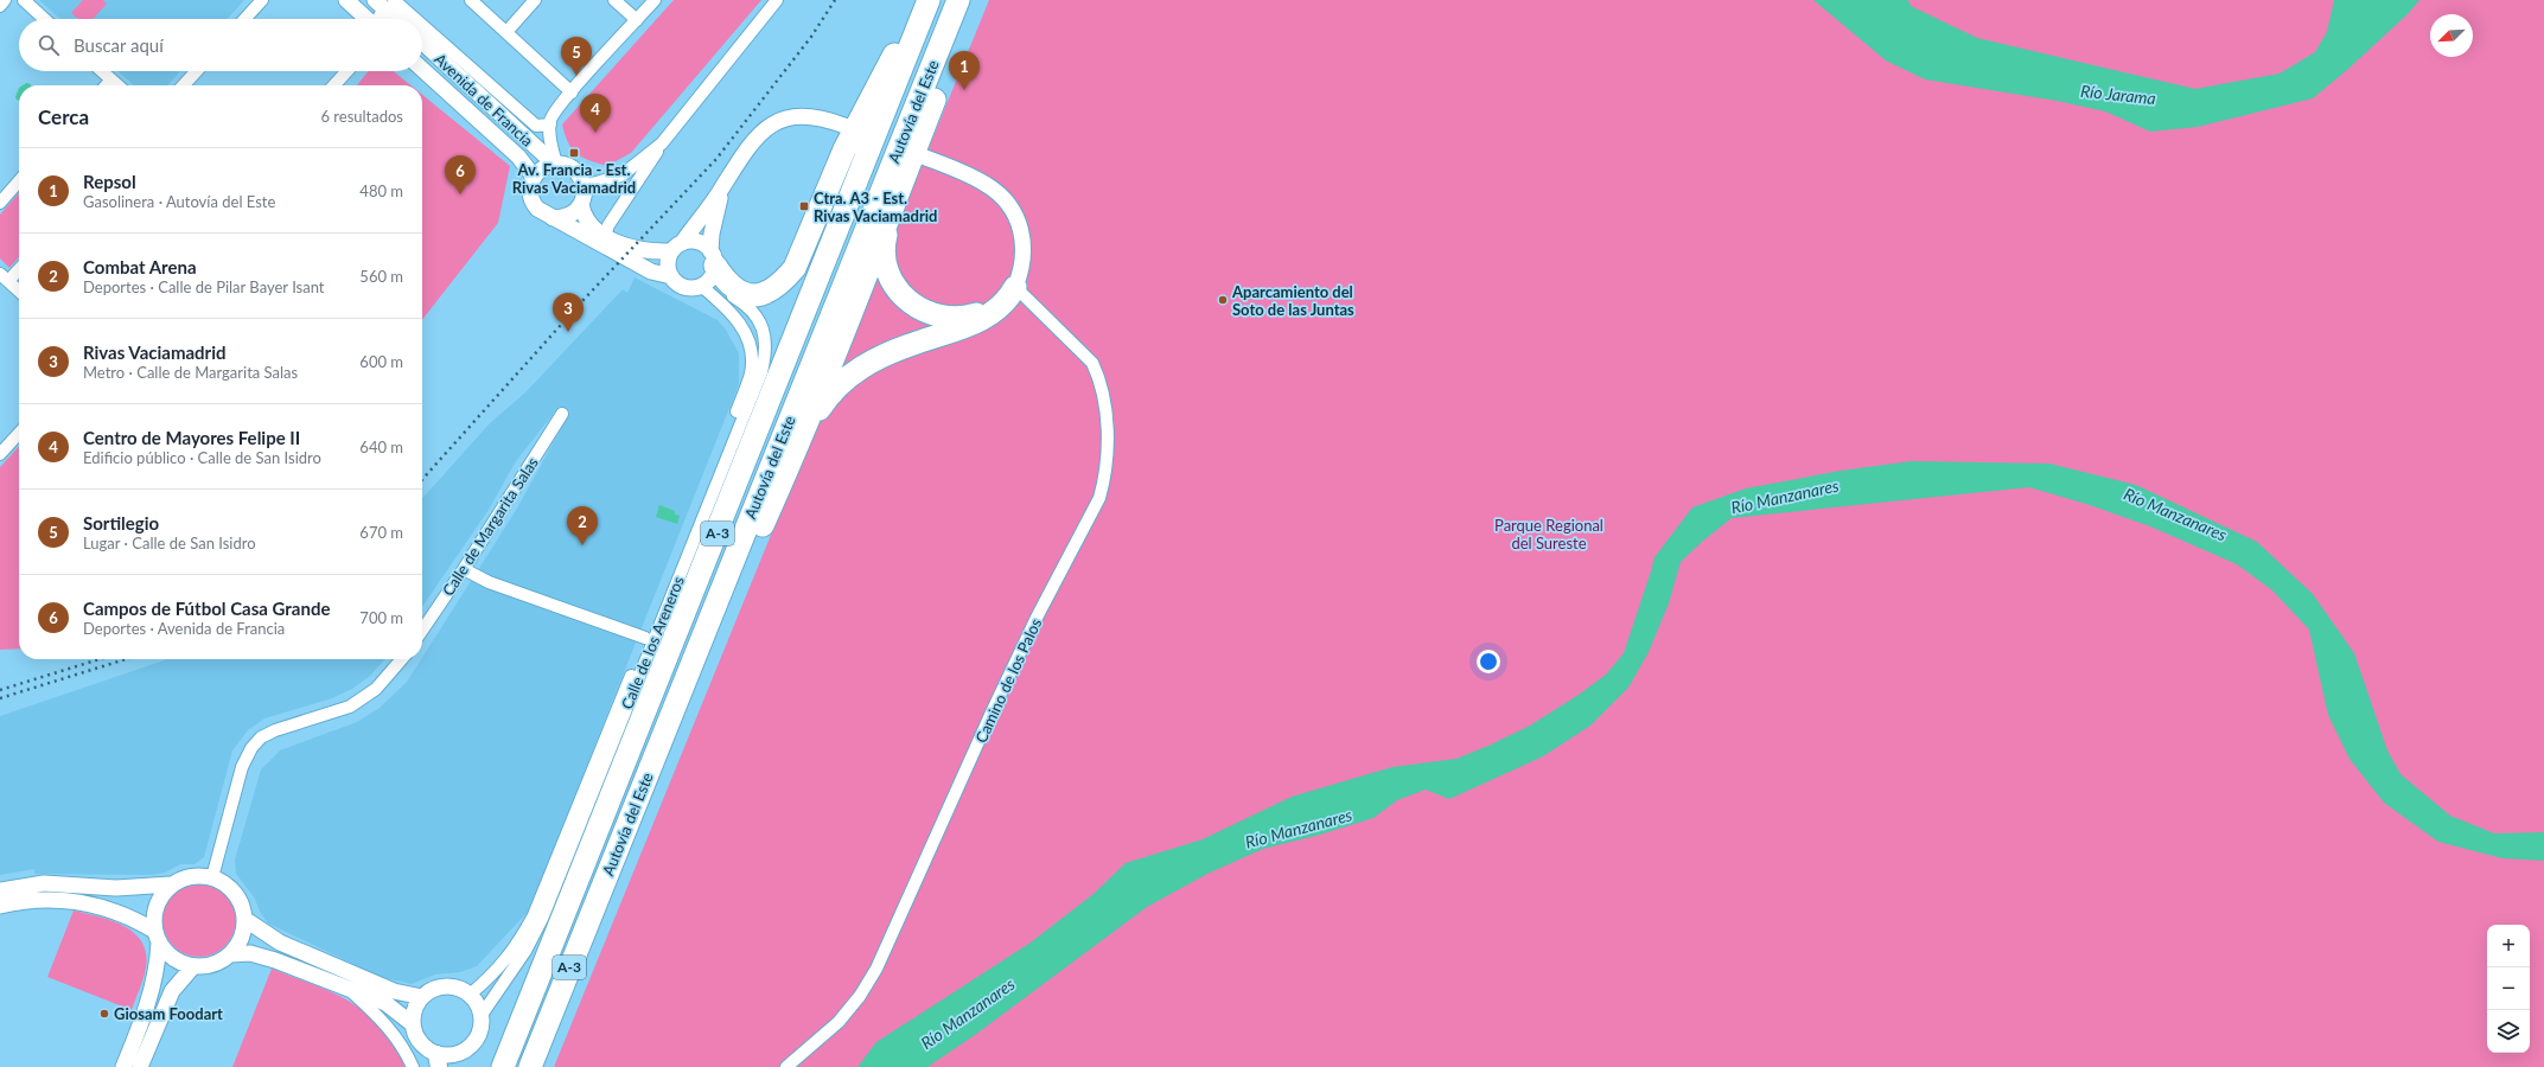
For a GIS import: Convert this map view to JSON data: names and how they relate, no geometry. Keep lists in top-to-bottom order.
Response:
{
  "streets": {
    "highway": ["Autovía del Este", "A-3"],
    "street": [
      "Avenida de Francia",
      "Calle de Margarita Salas",
      "Calle de los Areneros",
      "Camino de los Palos"
    ]
  },
  "water": ["Río Jarama", "Río Manzanares"],
  "parks": ["Parque Regional del Sureste"],
  "places": {
    "transit": ["Av. Francia - Est. Rivas Vaciamadrid", "Ctra. A3 - Est. Rivas Vaciamadrid"],
    "other": ["Aparcamiento del Soto de las Juntas", "Giosam Foodart"]
  },
  "north": "bottom left",
  "page": {
    "search": "Buscar aquí",
    "pins": [
      "5",
      "1",
      "4",
      "6",
      "3",
      "2"
    ],
    "heading": ["Cerca", "6 resultados"],
    "list": [
      {
        "mark": "1",
        "name": "Repsol",
        "note": "Gasolinera · Autovía del Este",
        "value": "480 m"
      },
      {
        "mark": "2",
        "name": "Combat Arena",
        "note": "Deportes · Calle de Pilar Bayer Isant",
        "value": "560 m"
      },
      {
        "mark": "3",
        "name": "Rivas Vaciamadrid",
        "note": "Metro · Calle de Margarita Salas",
        "value": "600 m"
      },
      {
        "mark": "4",
        "name": "Centro de Mayores Felipe II",
        "note": "Edificio público · Calle de San Isidro",
        "value": "640 m"
      },
      {
        "mark": "5",
        "name": "Sortilegio",
        "note": "Lugar · Calle de San Isidro",
        "value": "670 m"
      },
      {
        "mark": "6",
        "name": "Campos de Fútbol Casa Grande",
        "note": "Deportes · Avenida de Francia",
        "value": "700 m"
      }
    ],
    "map_buttons": ["+", "−"]
  }
}
